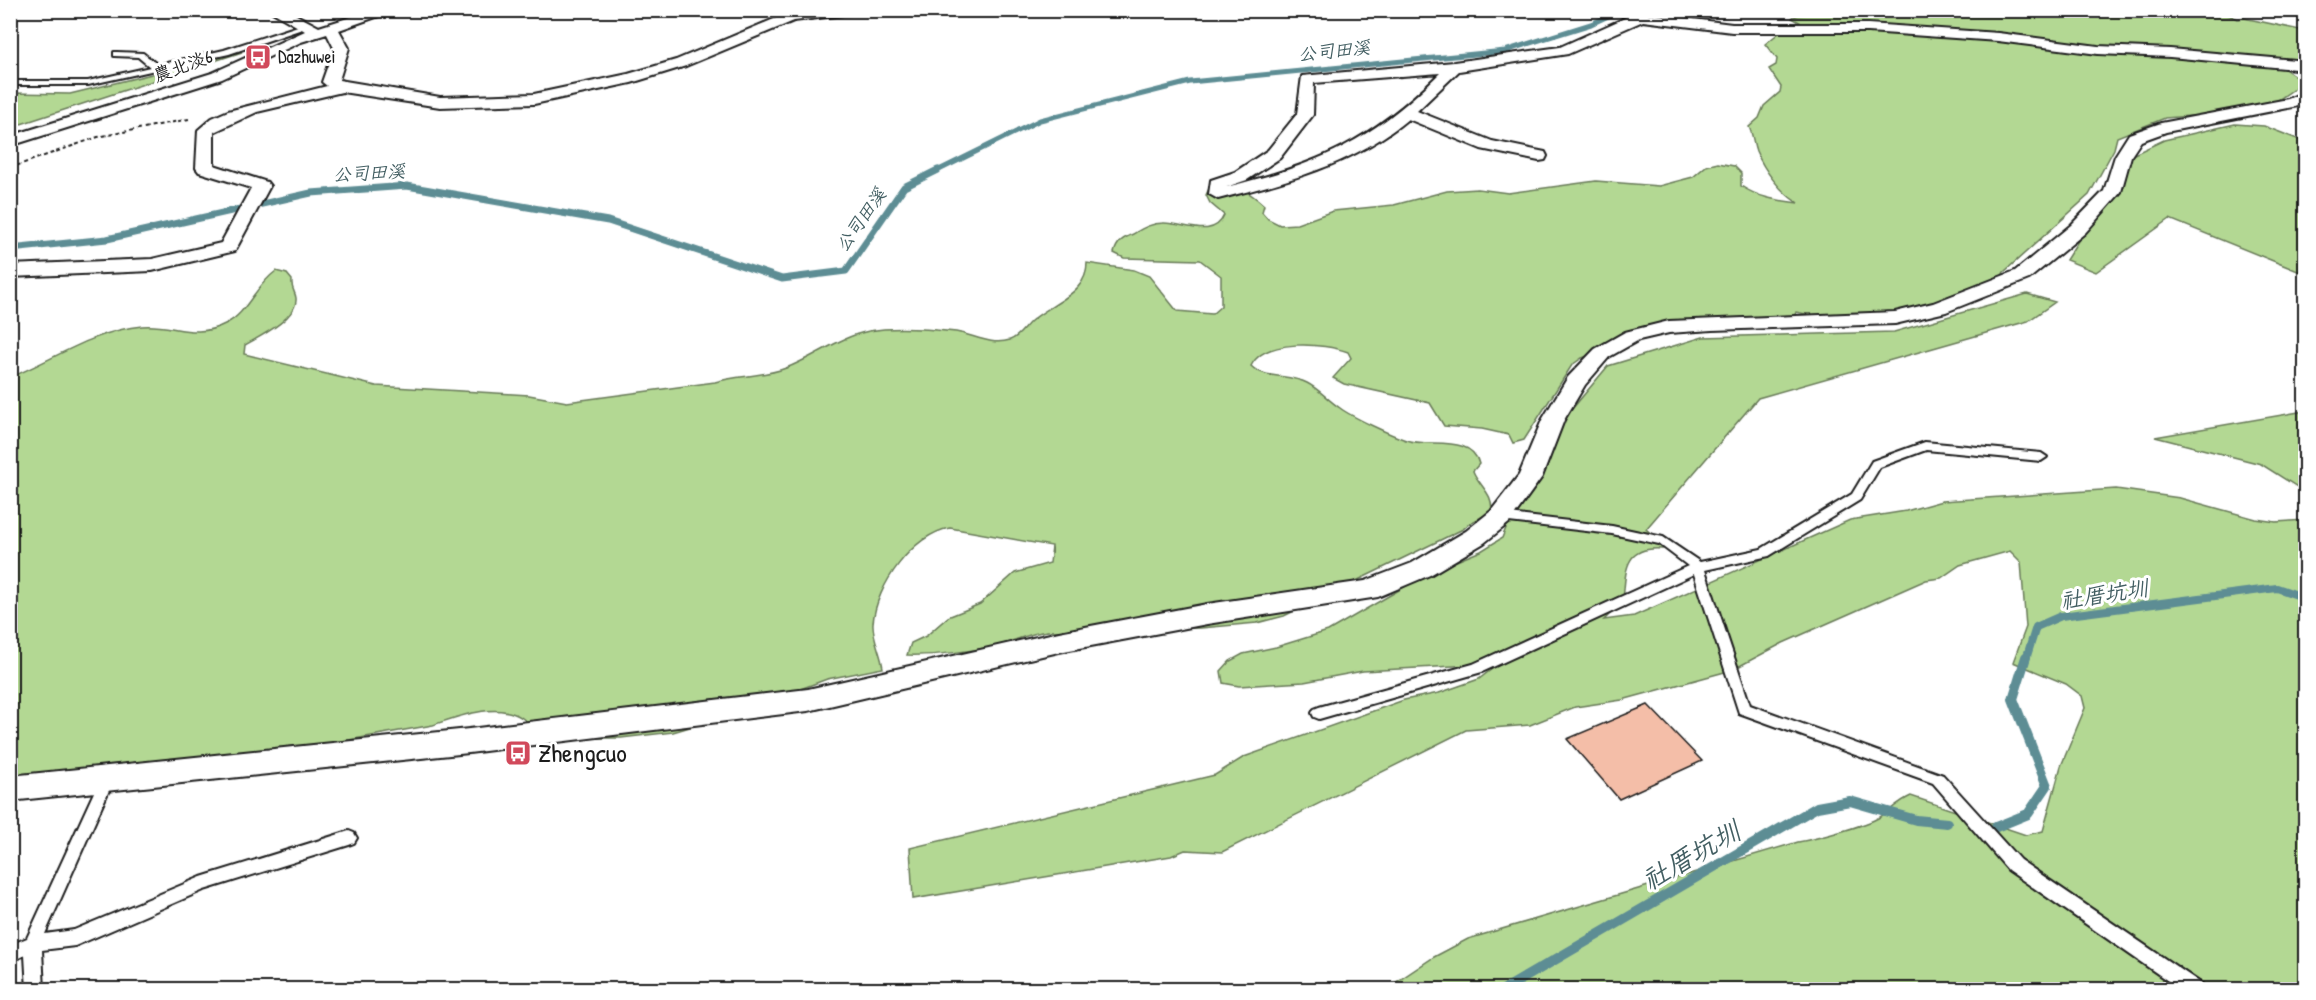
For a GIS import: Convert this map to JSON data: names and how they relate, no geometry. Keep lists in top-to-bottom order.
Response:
{
  "streets": {
    "street": ["農北淡6"]
  },
  "water": ["公司田溪", "社厝坑圳"],
  "places": {
    "bus stop": ["Dazhuwei", "Zhengcuo"]
  }
}
